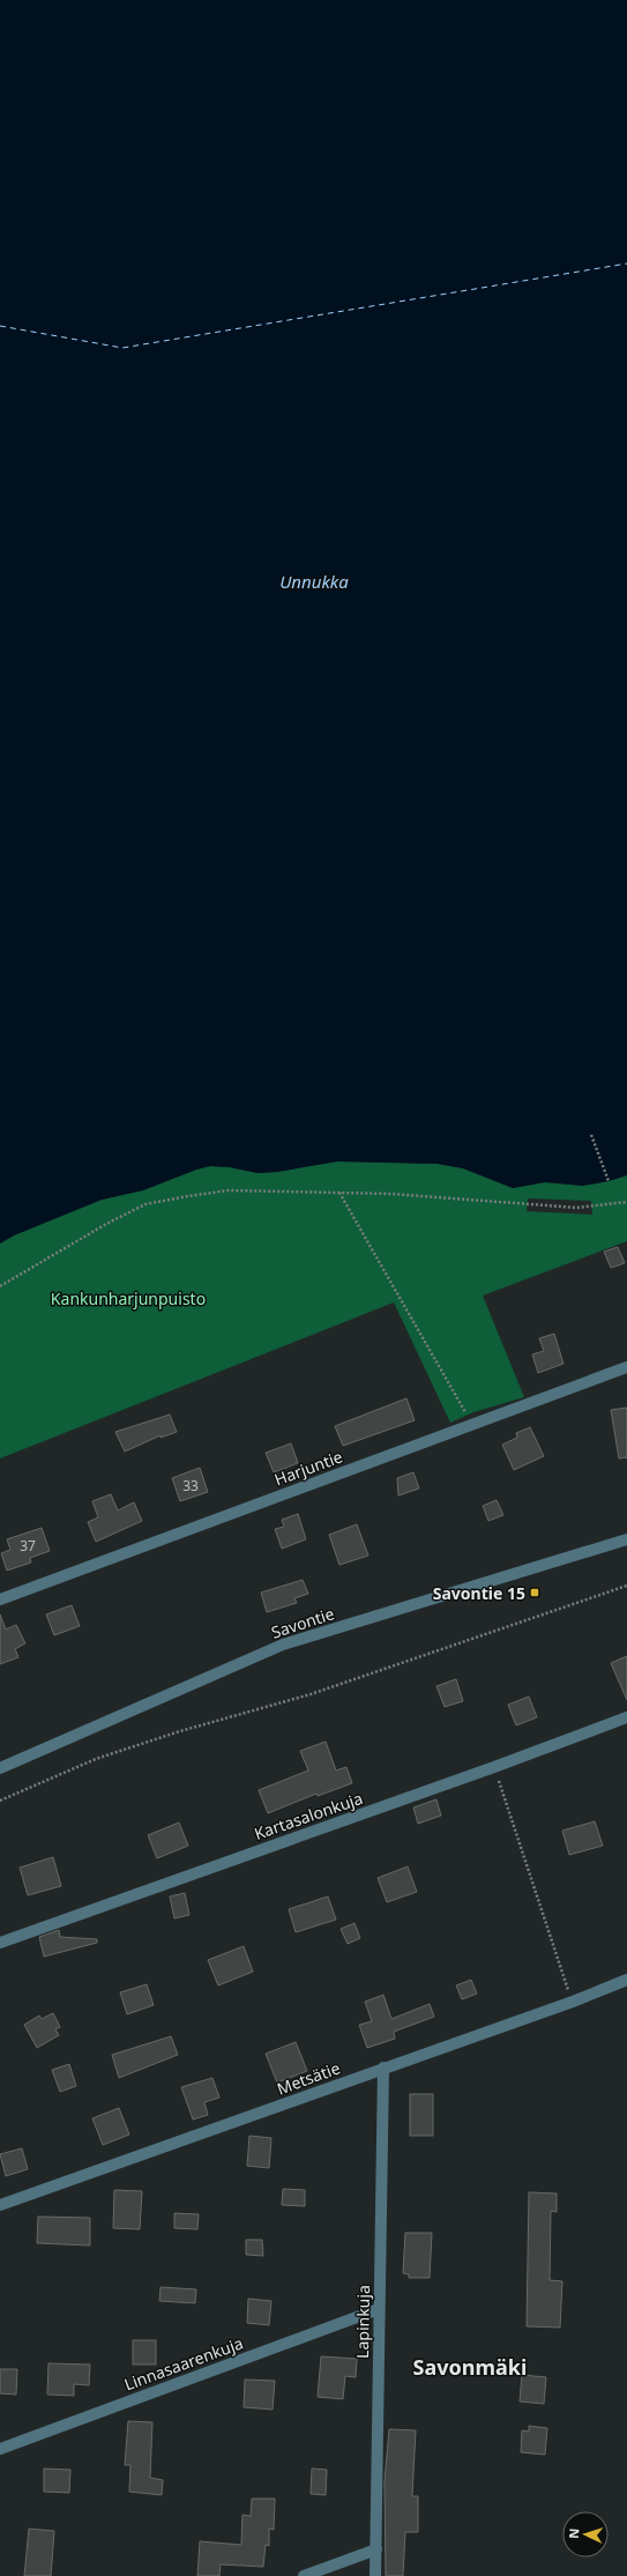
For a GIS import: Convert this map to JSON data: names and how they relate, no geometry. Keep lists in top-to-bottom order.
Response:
{
  "streets": {
    "street": [
      "Harjuntie",
      "Savontie",
      "Kartasalonkuja",
      "Metsätie",
      "Lapinkuja",
      "Linnasaarenkuja"
    ]
  },
  "crossings": [
    ["Metsätie", "Lapinkuja"],
    ["Lapinkuja", "Linnasaarenkuja"]
  ],
  "districts": ["Savonmäki"],
  "water": ["Unnukka"],
  "parks": ["Kankunharjunpuisto"],
  "places": {
    "transit": ["Savontie 15"]
  },
  "house_numbers": ["33", "37"],
  "north": "left"
}
